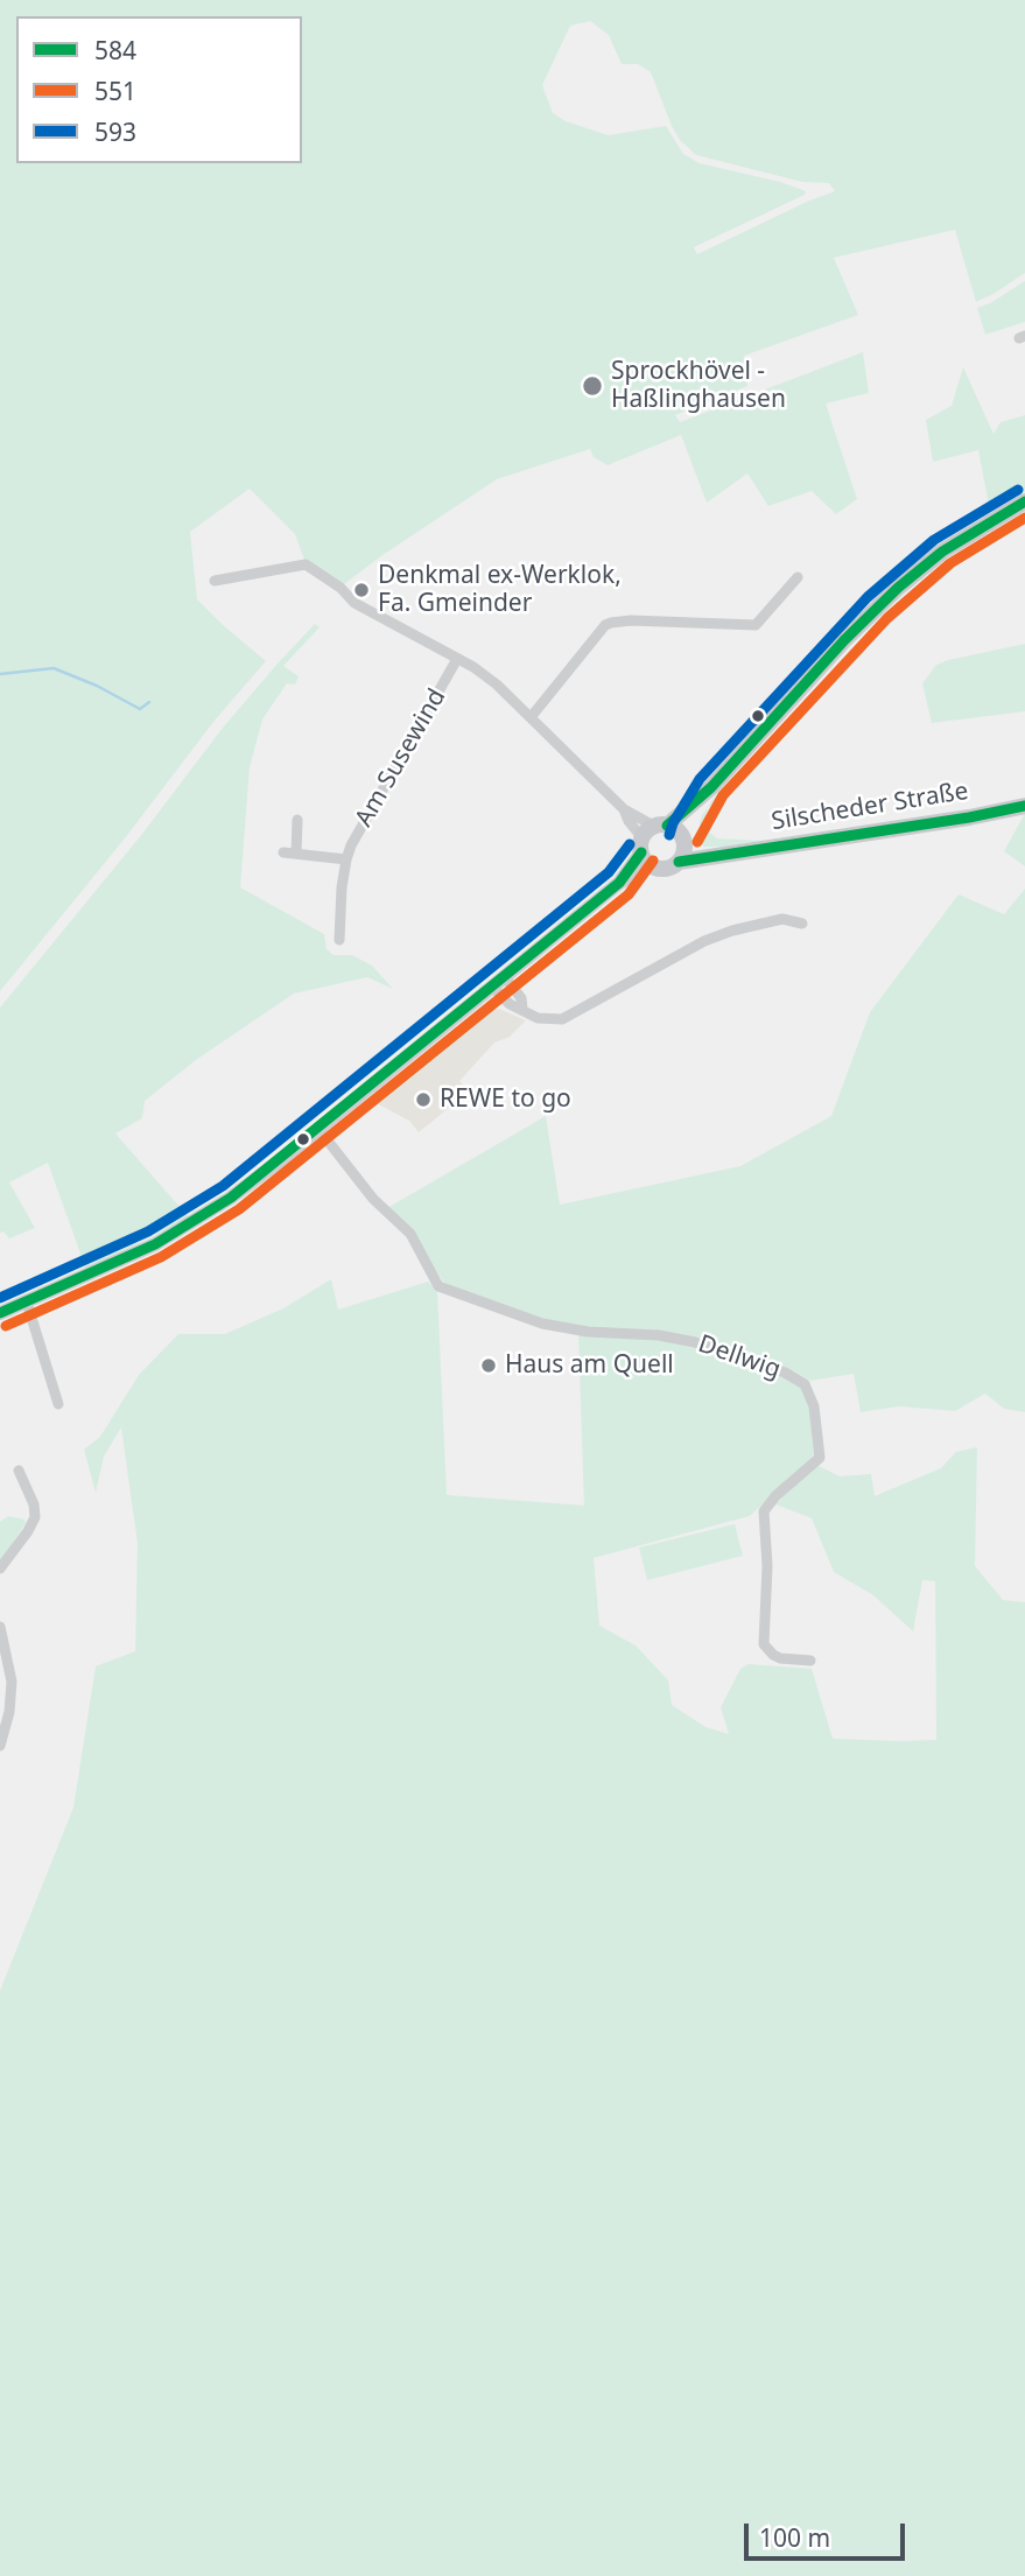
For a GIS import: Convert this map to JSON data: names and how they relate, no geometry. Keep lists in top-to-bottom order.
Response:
{
  "streets": {
    "main road": ["Silscheder Straße"],
    "street": ["Am Susewind", "Dellwig"]
  },
  "places": [
    "Sprockhövel - Haßlinghausen",
    "Denkmal ex-Werklok, Fa. Gmeinder",
    "REWE to go",
    "Haus am Quell"
  ],
  "lines": ["transit line 593", "transit line 584", "transit line 551"],
  "legend": ["584", "551", "593"],
  "scale_bar": "100 m"
}
